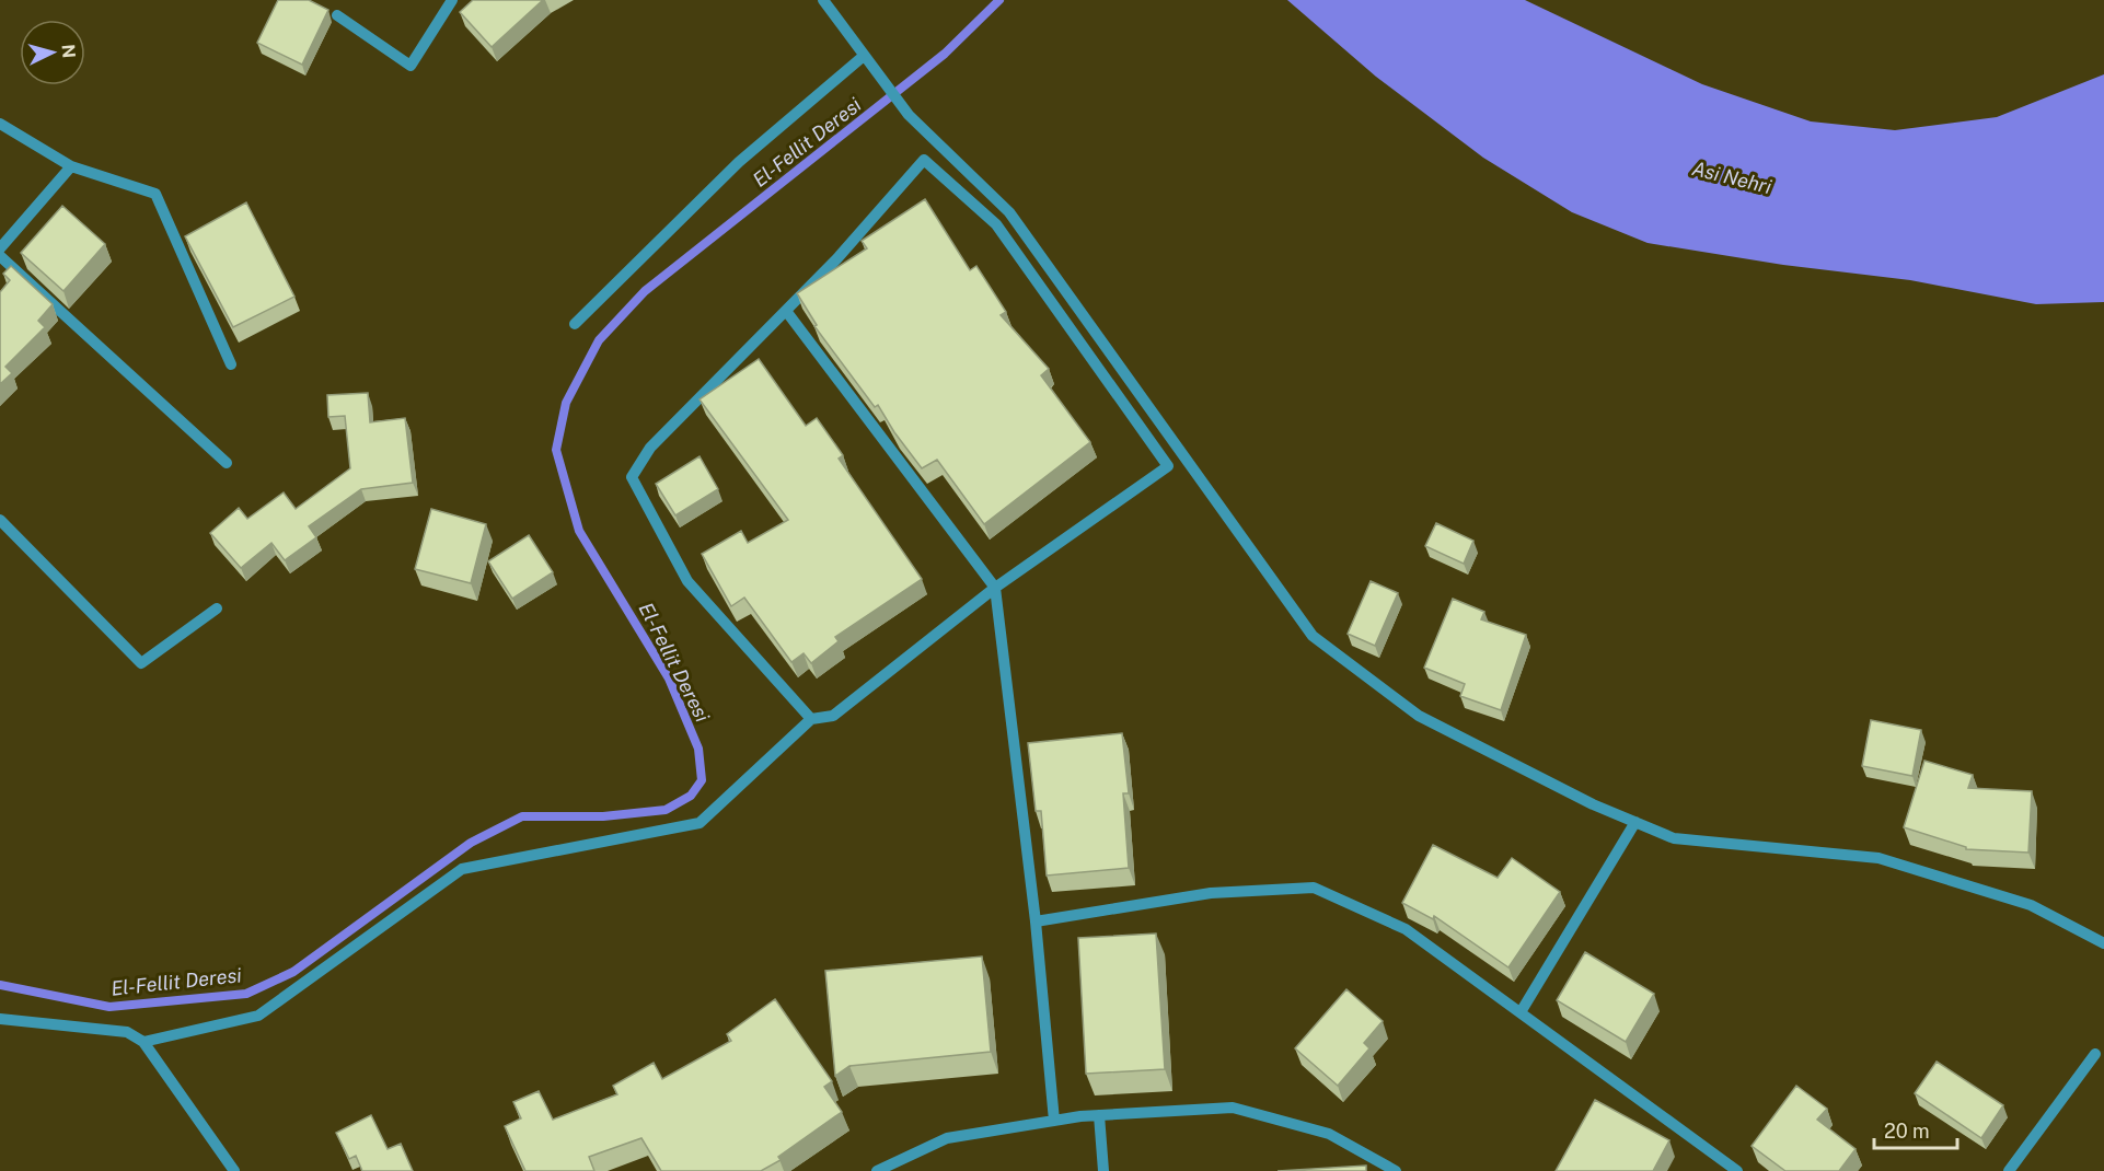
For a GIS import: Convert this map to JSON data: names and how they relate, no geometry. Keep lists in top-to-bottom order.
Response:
{
  "water": ["El-Fellit Deresi", "Asi Nehri"],
  "scale_bar": "20 m",
  "north": "right"
}
